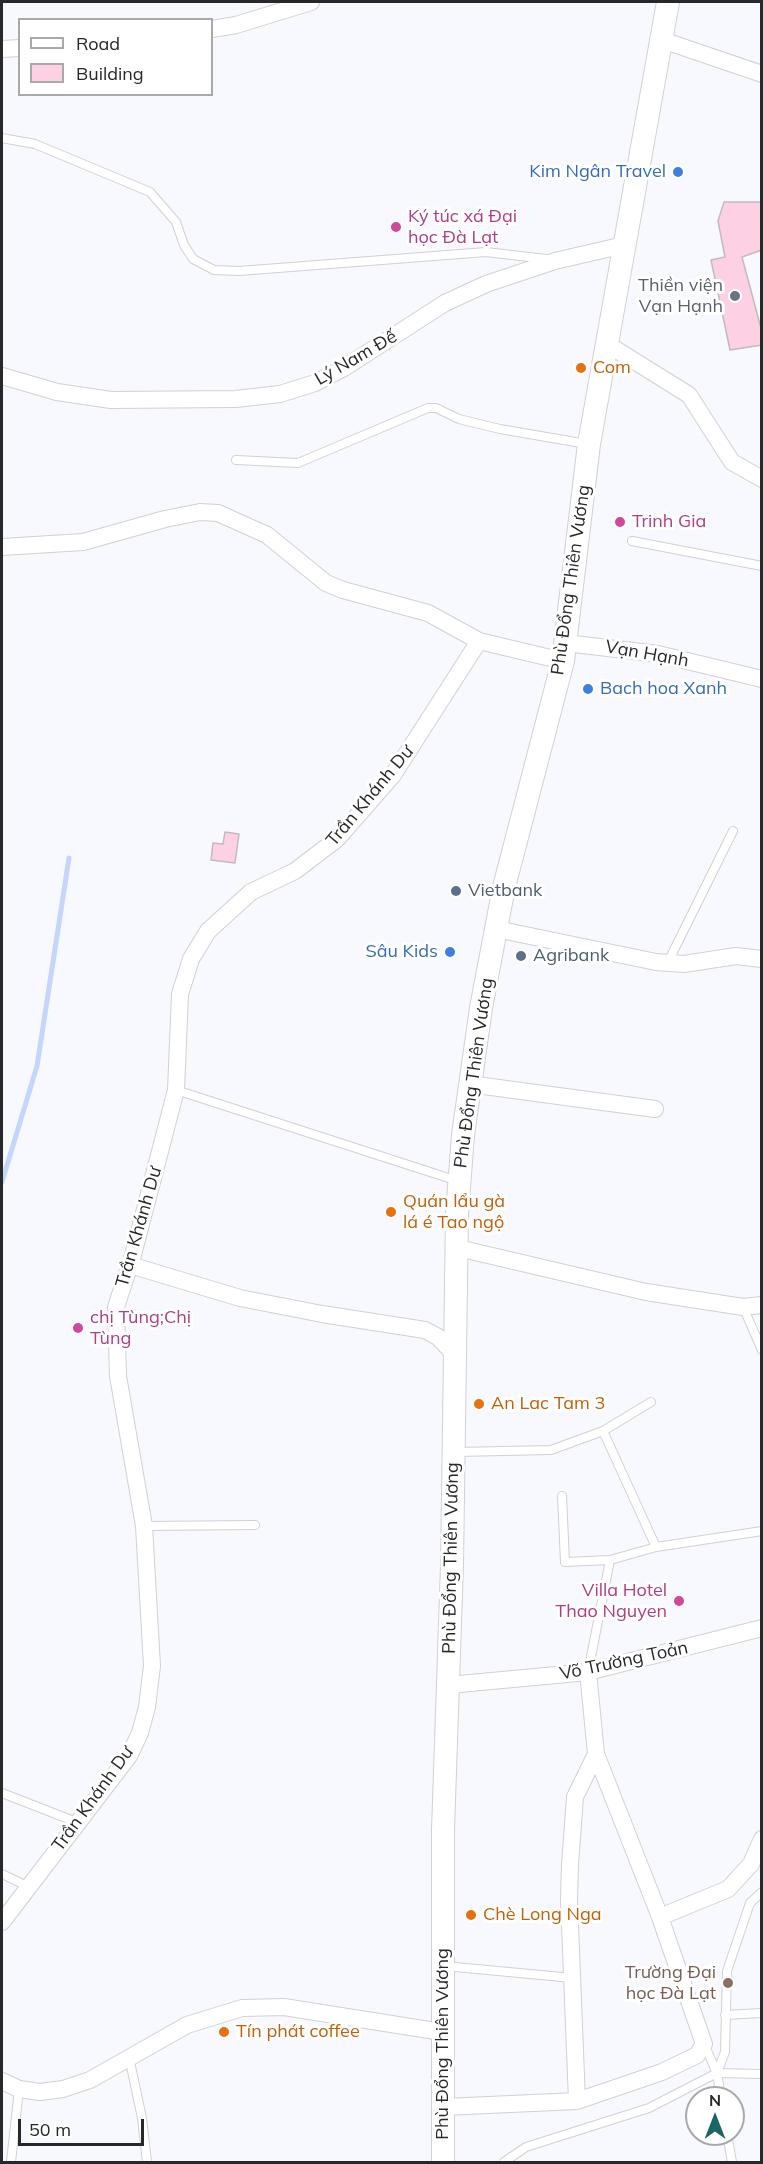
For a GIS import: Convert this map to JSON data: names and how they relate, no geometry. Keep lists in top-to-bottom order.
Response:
{
  "streets": {
    "main road": ["Phù Đổng Thiên Vương"],
    "street": [
      "Lý Nam Đế",
      "Vạn Hạnh",
      "Trần Khánh Dư",
      "Võ Trường Toản"
    ]
  },
  "crossings": [
    ["Lý Nam Đế", "Phù Đổng Thiên Vương"],
    ["Phù Đổng Thiên Vương", "Vạn Hạnh"],
    ["Phù Đổng Thiên Vương", "Võ Trường Toản"]
  ],
  "places": [
    "Kim Ngân Travel",
    "Ký túc xá Đại học Đà Lạt",
    "Thiền viện Vạn Hạnh",
    "Com",
    "Trinh Gia",
    "Bach hoa Xanh",
    "Vietbank",
    "Sâu Kids",
    "Agribank",
    "Quán lẩu gà lá é Tao ngộ",
    "chị Tùng;Chị Tùng",
    "An Lac Tam 3",
    "Villa Hotel Thao Nguyen",
    "Chè Long Nga",
    "Trường Đại học Đà Lạt",
    "Tín phát coffee"
  ],
  "legend": ["Road", "Building"],
  "scale_bar": "50 m",
  "north": "top"
}
